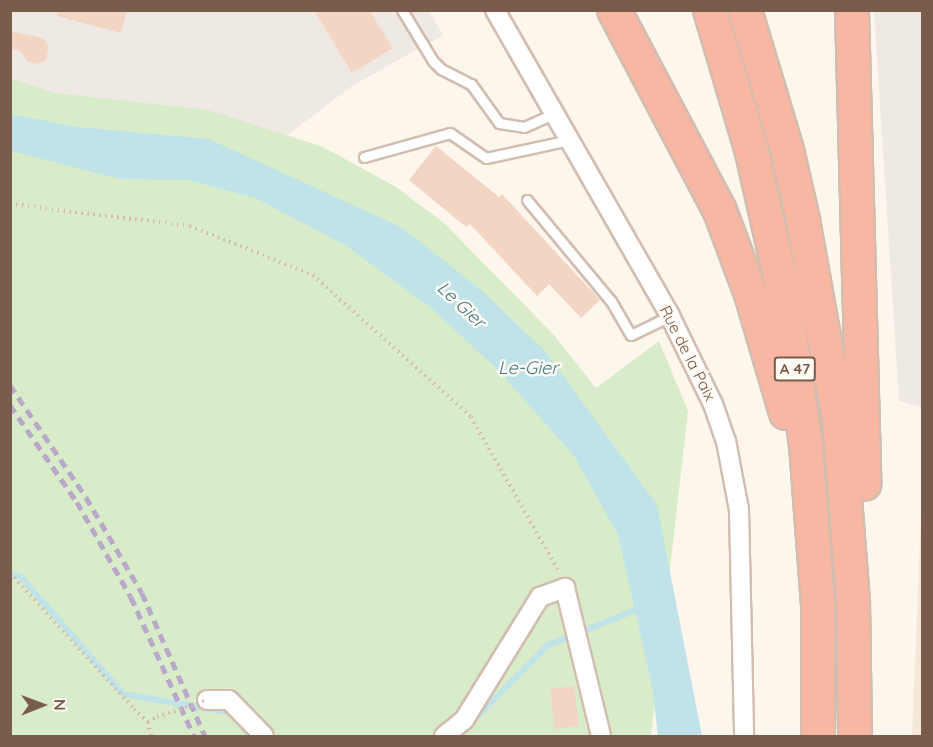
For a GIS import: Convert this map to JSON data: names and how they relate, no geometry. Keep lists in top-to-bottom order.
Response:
{
  "streets": {
    "highway": ["A 47"],
    "street": ["Rue de la Paix"]
  },
  "water": ["Le Gier", "Le-Gier"],
  "north": "right"
}
